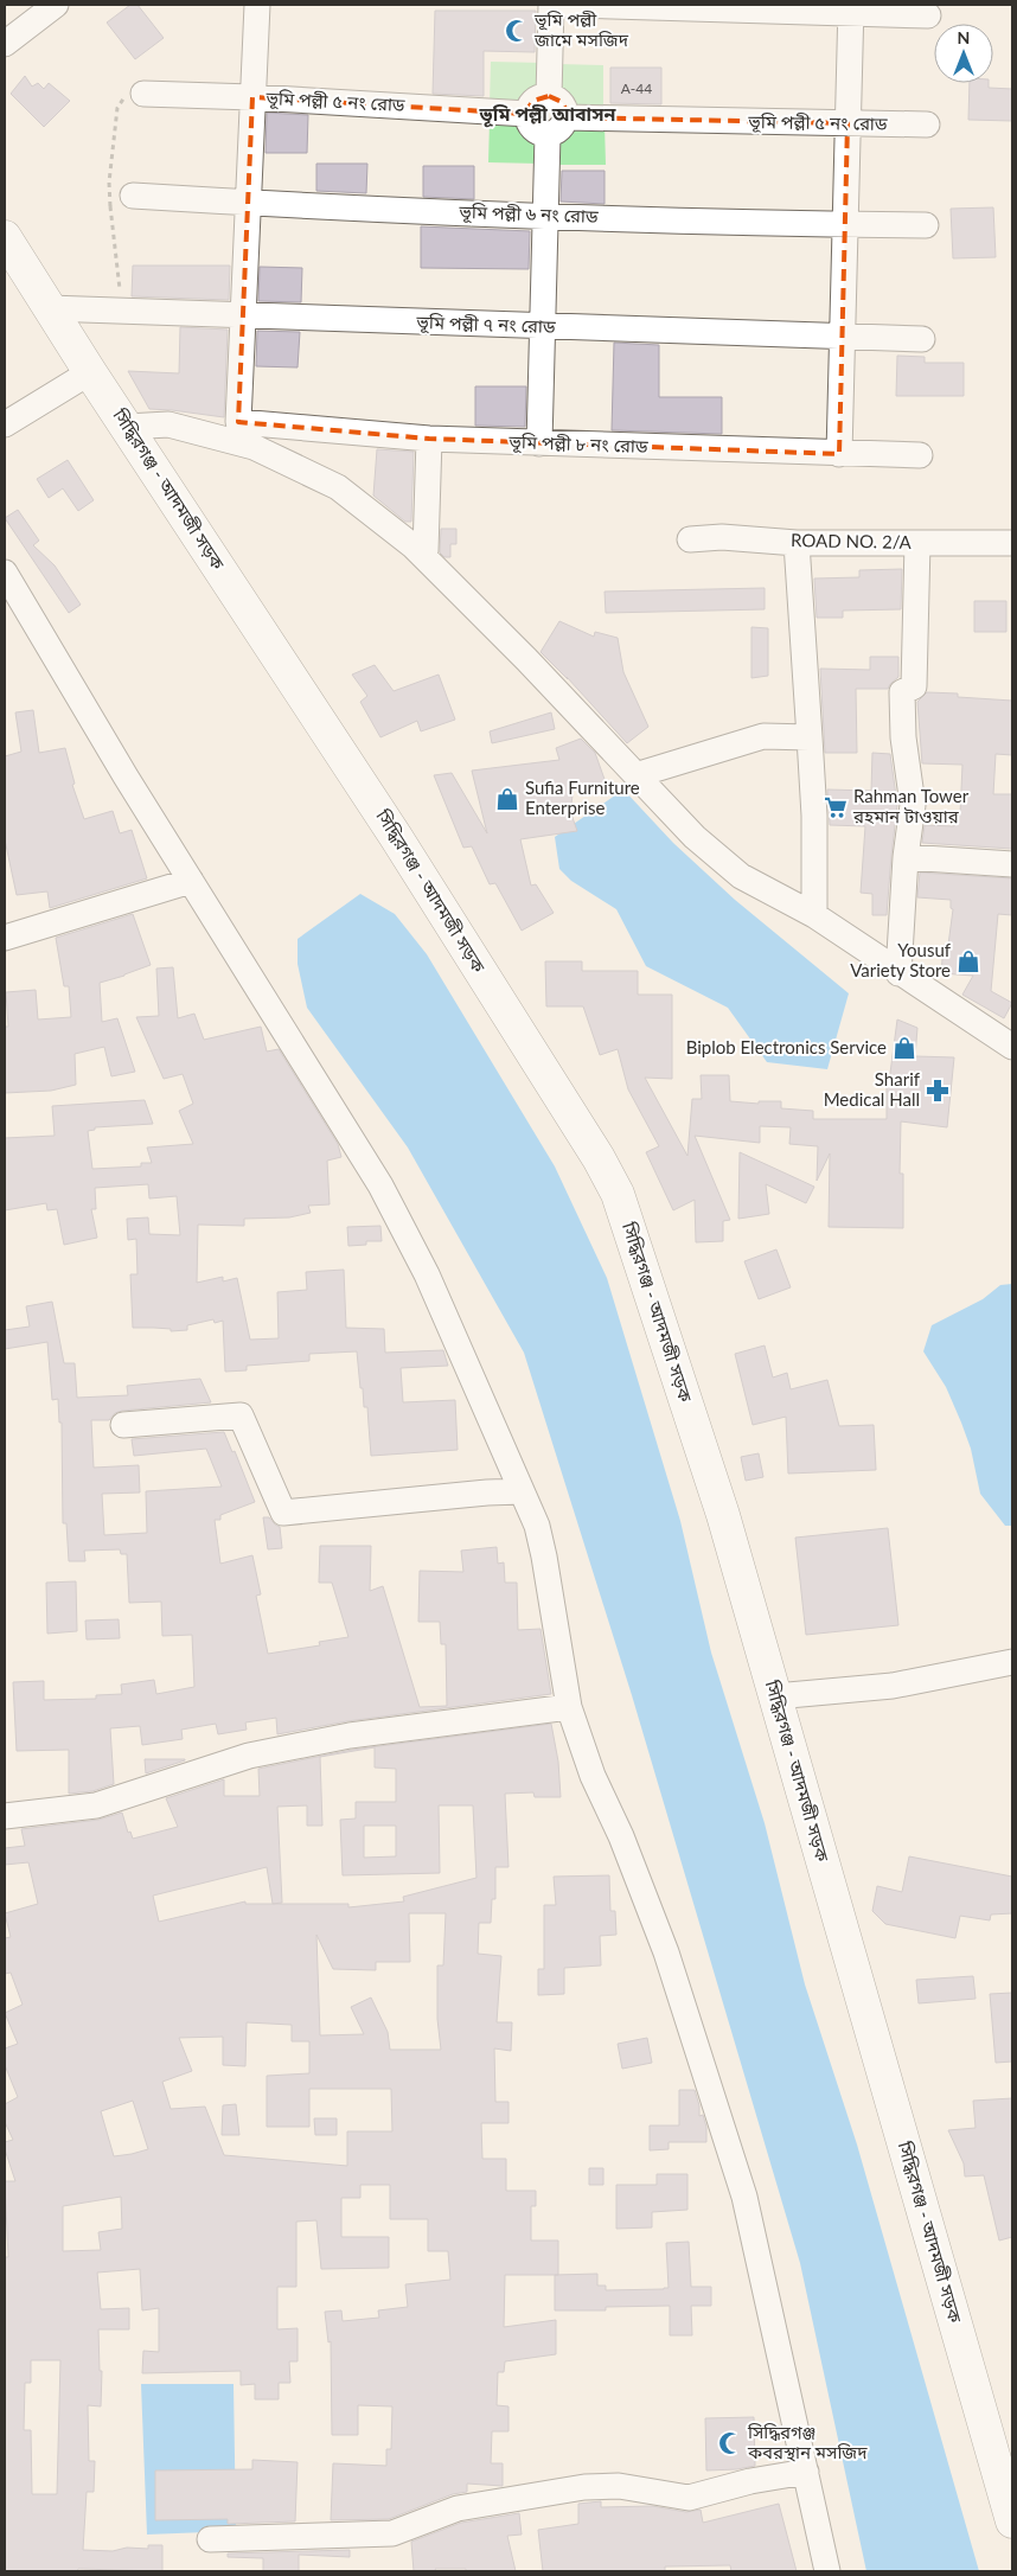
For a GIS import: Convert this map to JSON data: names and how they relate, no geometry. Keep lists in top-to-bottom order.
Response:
{
  "streets": {
    "main road": ["সিদ্ধিরগঞ্জ - আদমজী সড়ক"],
    "street": [
      "ভূমি পল্লী ৫ নং রোড",
      "ভূমি পল্লী ৬ নং রোড",
      "ভূমি পল্লী ৭ নং রোড",
      "ভূমি পল্লী ৮ নং রোড",
      "ROAD NO. 2/A"
    ]
  },
  "crossings": [
    ["ভূমি পল্লী ৭ নং রোড", "ভূমি পল্লী ৮ নং রোড"],
    ["ভূমি পল্লী ৭ নং রোড", "সিদ্ধিরগঞ্জ - আদমজী সড়ক"]
  ],
  "districts": ["ভূমি পল্লী আবাসন"],
  "places": {
    "mosque": ["ভূমি পল্লী জামে মসজিদ", "সিদ্ধিরগঞ্জ কবরস্থান মসজিদ"],
    "shop": ["Sufia Furniture Enterprise", "Yousuf Variety Store", "Biplob Electronics Service"],
    "supermarket": ["Rahman Tower রহমান টাওয়ার"],
    "pharmacy": ["Sharif Medical Hall"]
  },
  "house_numbers": ["A-44"],
  "north": "top"
}
